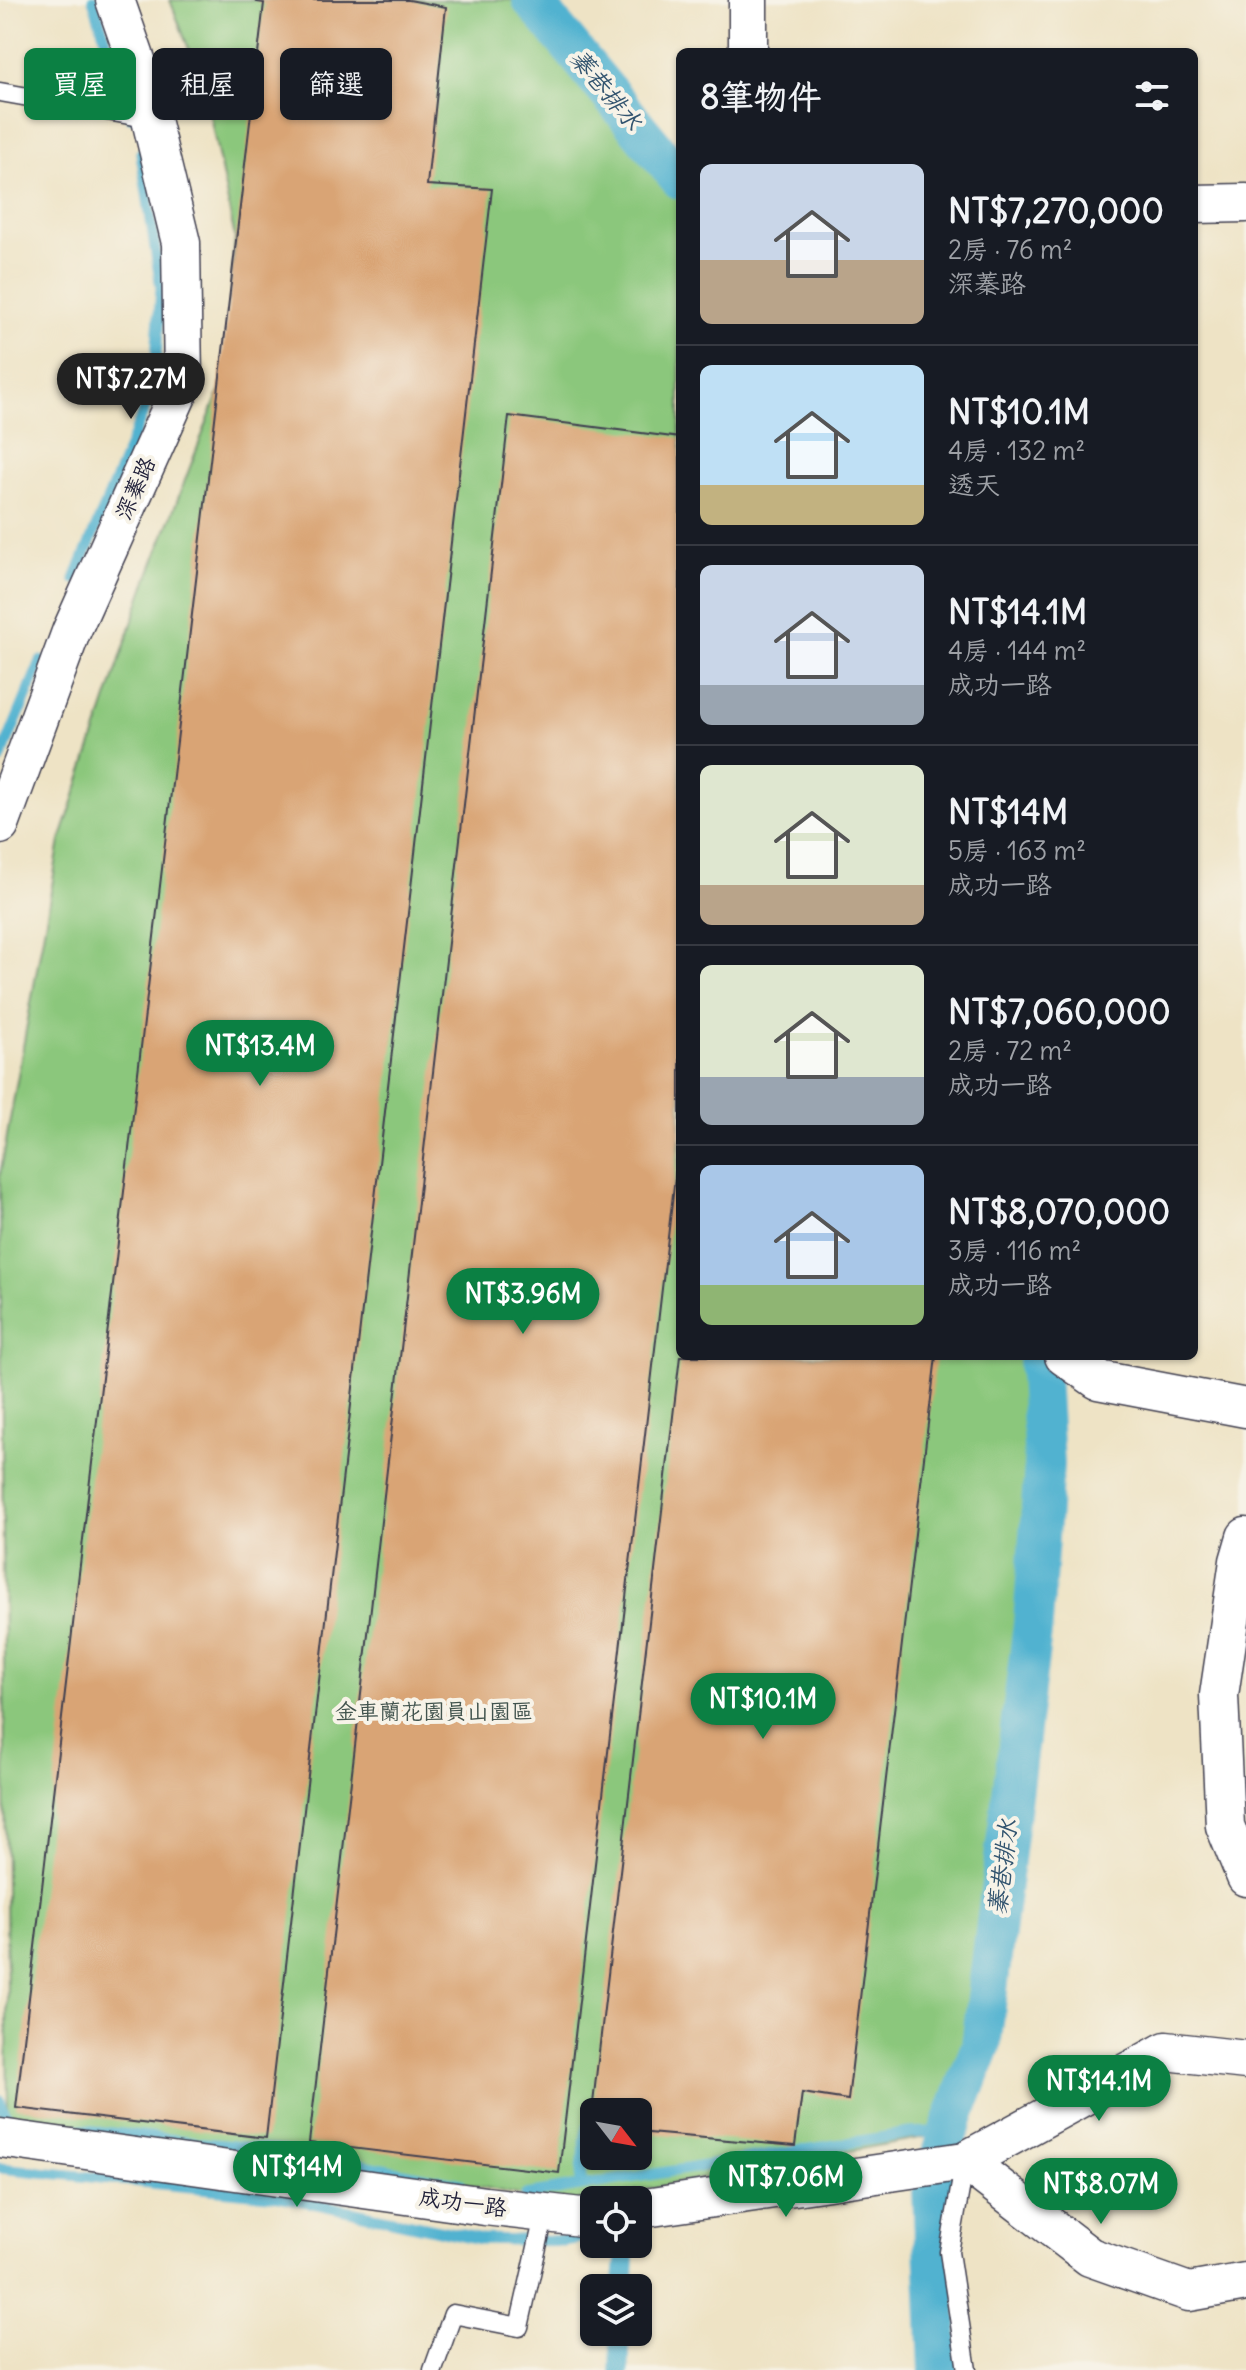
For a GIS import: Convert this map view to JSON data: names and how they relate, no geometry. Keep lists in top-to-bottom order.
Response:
{
  "streets": {
    "street": ["深蓁路", "成功一路"]
  },
  "water": ["蓁巷排水"],
  "parks": ["金車蘭花園員山園區"],
  "north": "bottom right",
  "page": {
    "chip": ["買屋", "租屋", "篩選"],
    "heading": "8筆物件",
    "list": [
      {
        "name": "NT$7,270,000",
        "note": "2房 · 76 m² · 深蓁路"
      },
      {
        "name": "NT$10.1M",
        "note": "4房 · 132 m² · 透天"
      },
      {
        "name": "NT$14.1M",
        "note": "4房 · 144 m² · 成功一路"
      },
      {
        "name": "NT$14M",
        "note": "5房 · 163 m² · 成功一路"
      },
      {
        "name": "NT$7,060,000",
        "note": "2房 · 72 m² · 成功一路"
      },
      {
        "name": "NT$8,070,000",
        "note": "3房 · 116 m² · 成功一路"
      }
    ],
    "price": [
      "NT$7.27M",
      "NT$13.4M",
      "NT$3.96M",
      "NT$10.1M",
      "NT$14.1M",
      "NT$14M",
      "NT$7.06M",
      "NT$8.07M"
    ]
  }
}
